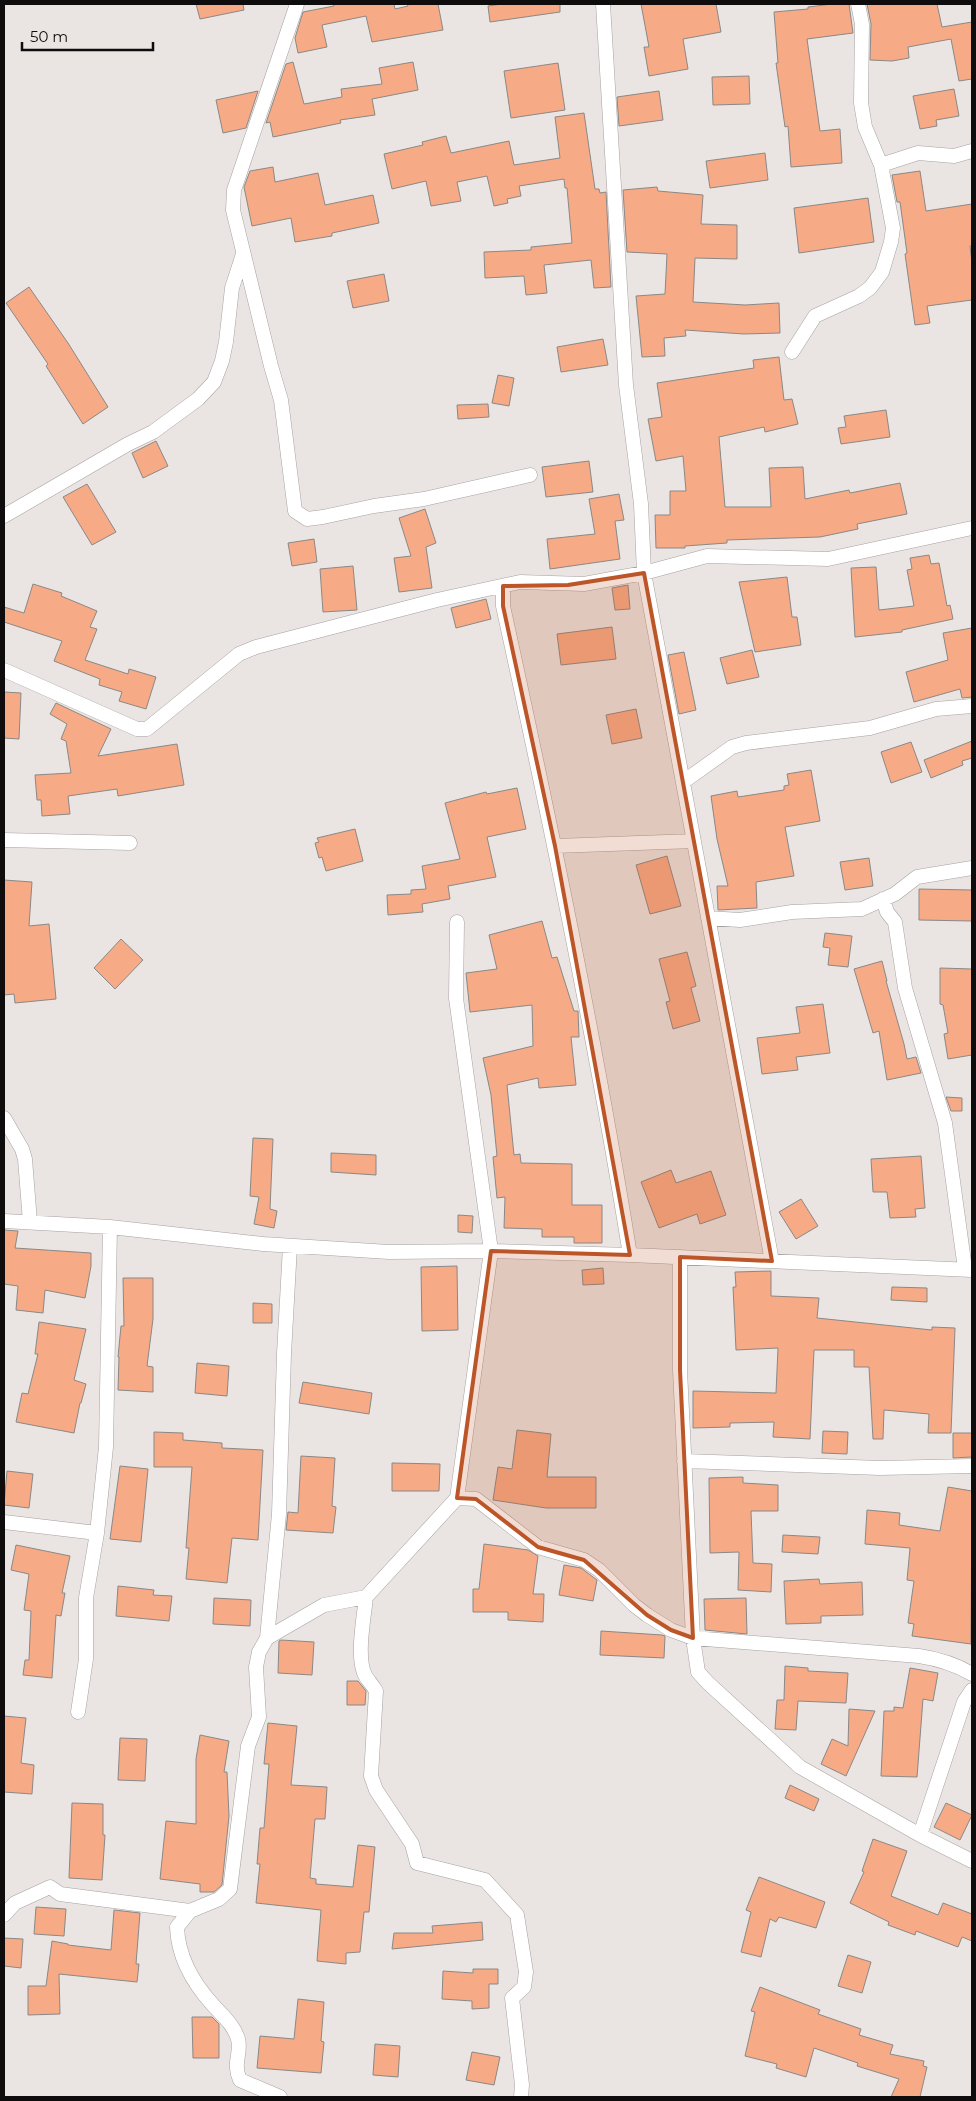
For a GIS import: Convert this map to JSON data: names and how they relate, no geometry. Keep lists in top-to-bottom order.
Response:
{
  "scale_bar": "50 m"
}
